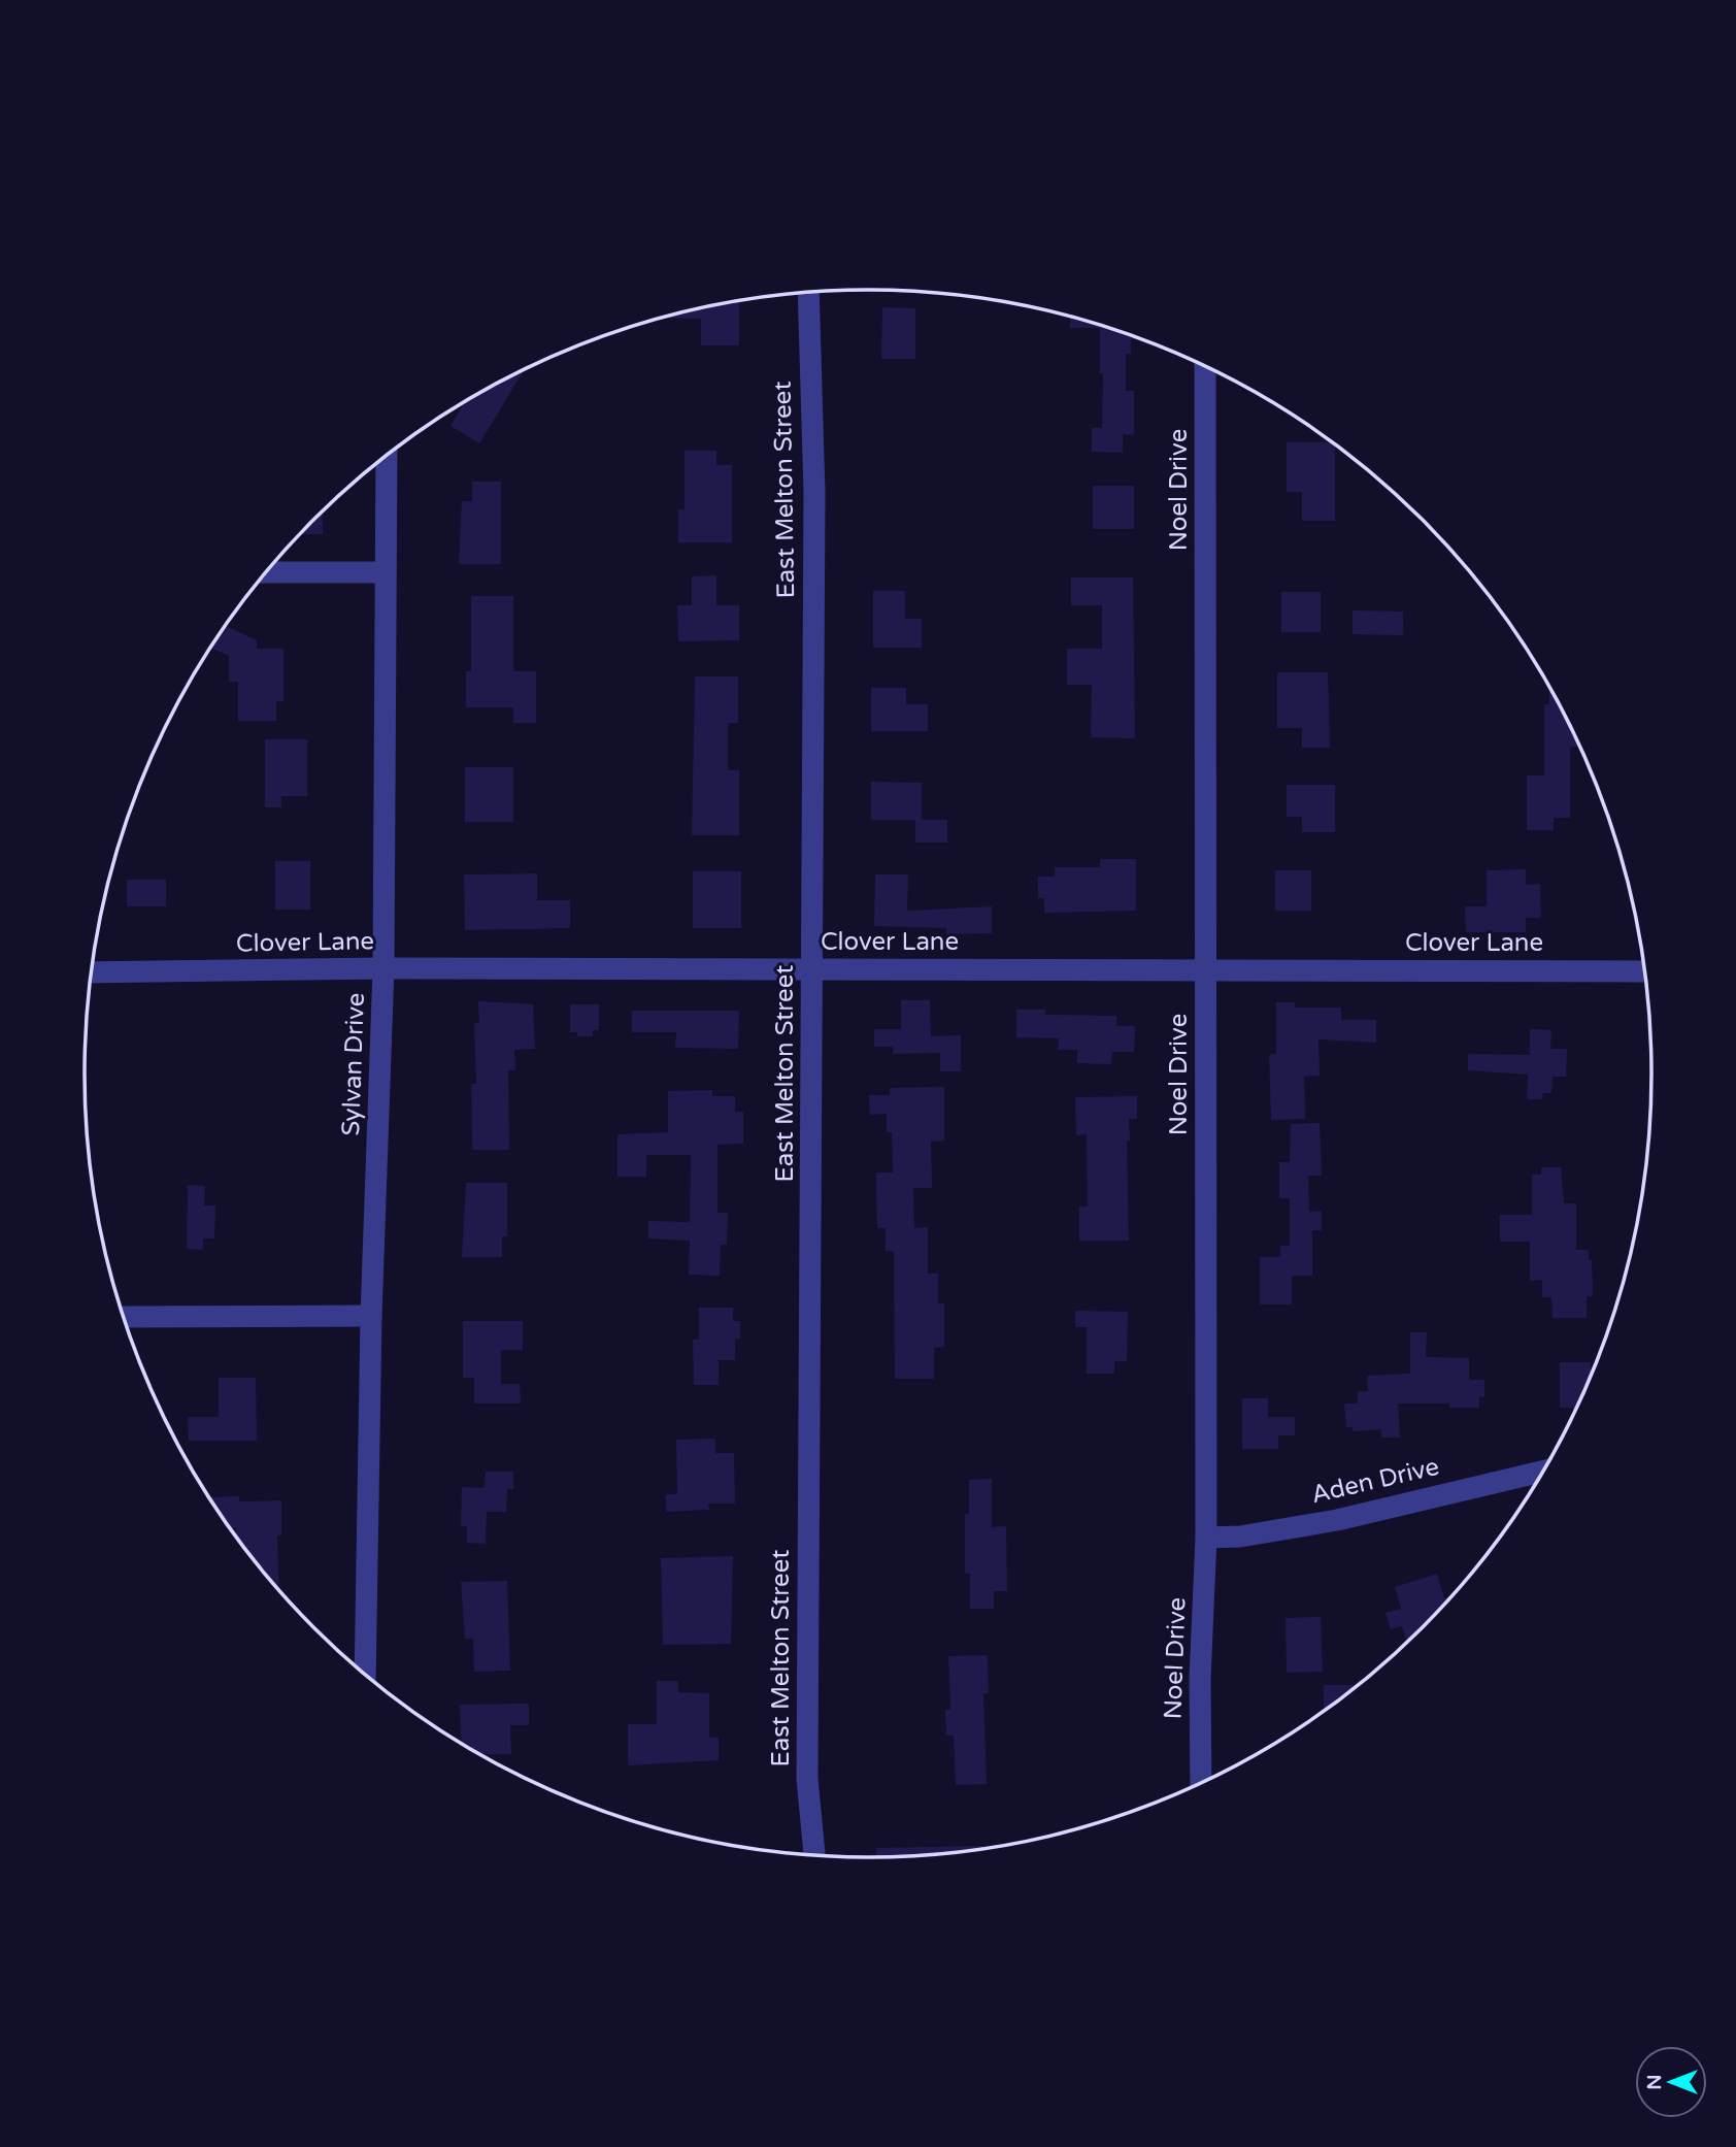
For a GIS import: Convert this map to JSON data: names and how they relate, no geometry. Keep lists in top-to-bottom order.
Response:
{
  "streets": {
    "street": [
      "East Melton Street",
      "Noel Drive",
      "Clover Lane",
      "Sylvan Drive",
      "Aden Drive"
    ]
  },
  "crossings": [
    ["East Melton Street", "Clover Lane"],
    ["Noel Drive", "Clover Lane"],
    ["Noel Drive", "Aden Drive"],
    ["Clover Lane", "Sylvan Drive"]
  ],
  "north": "left"
}
